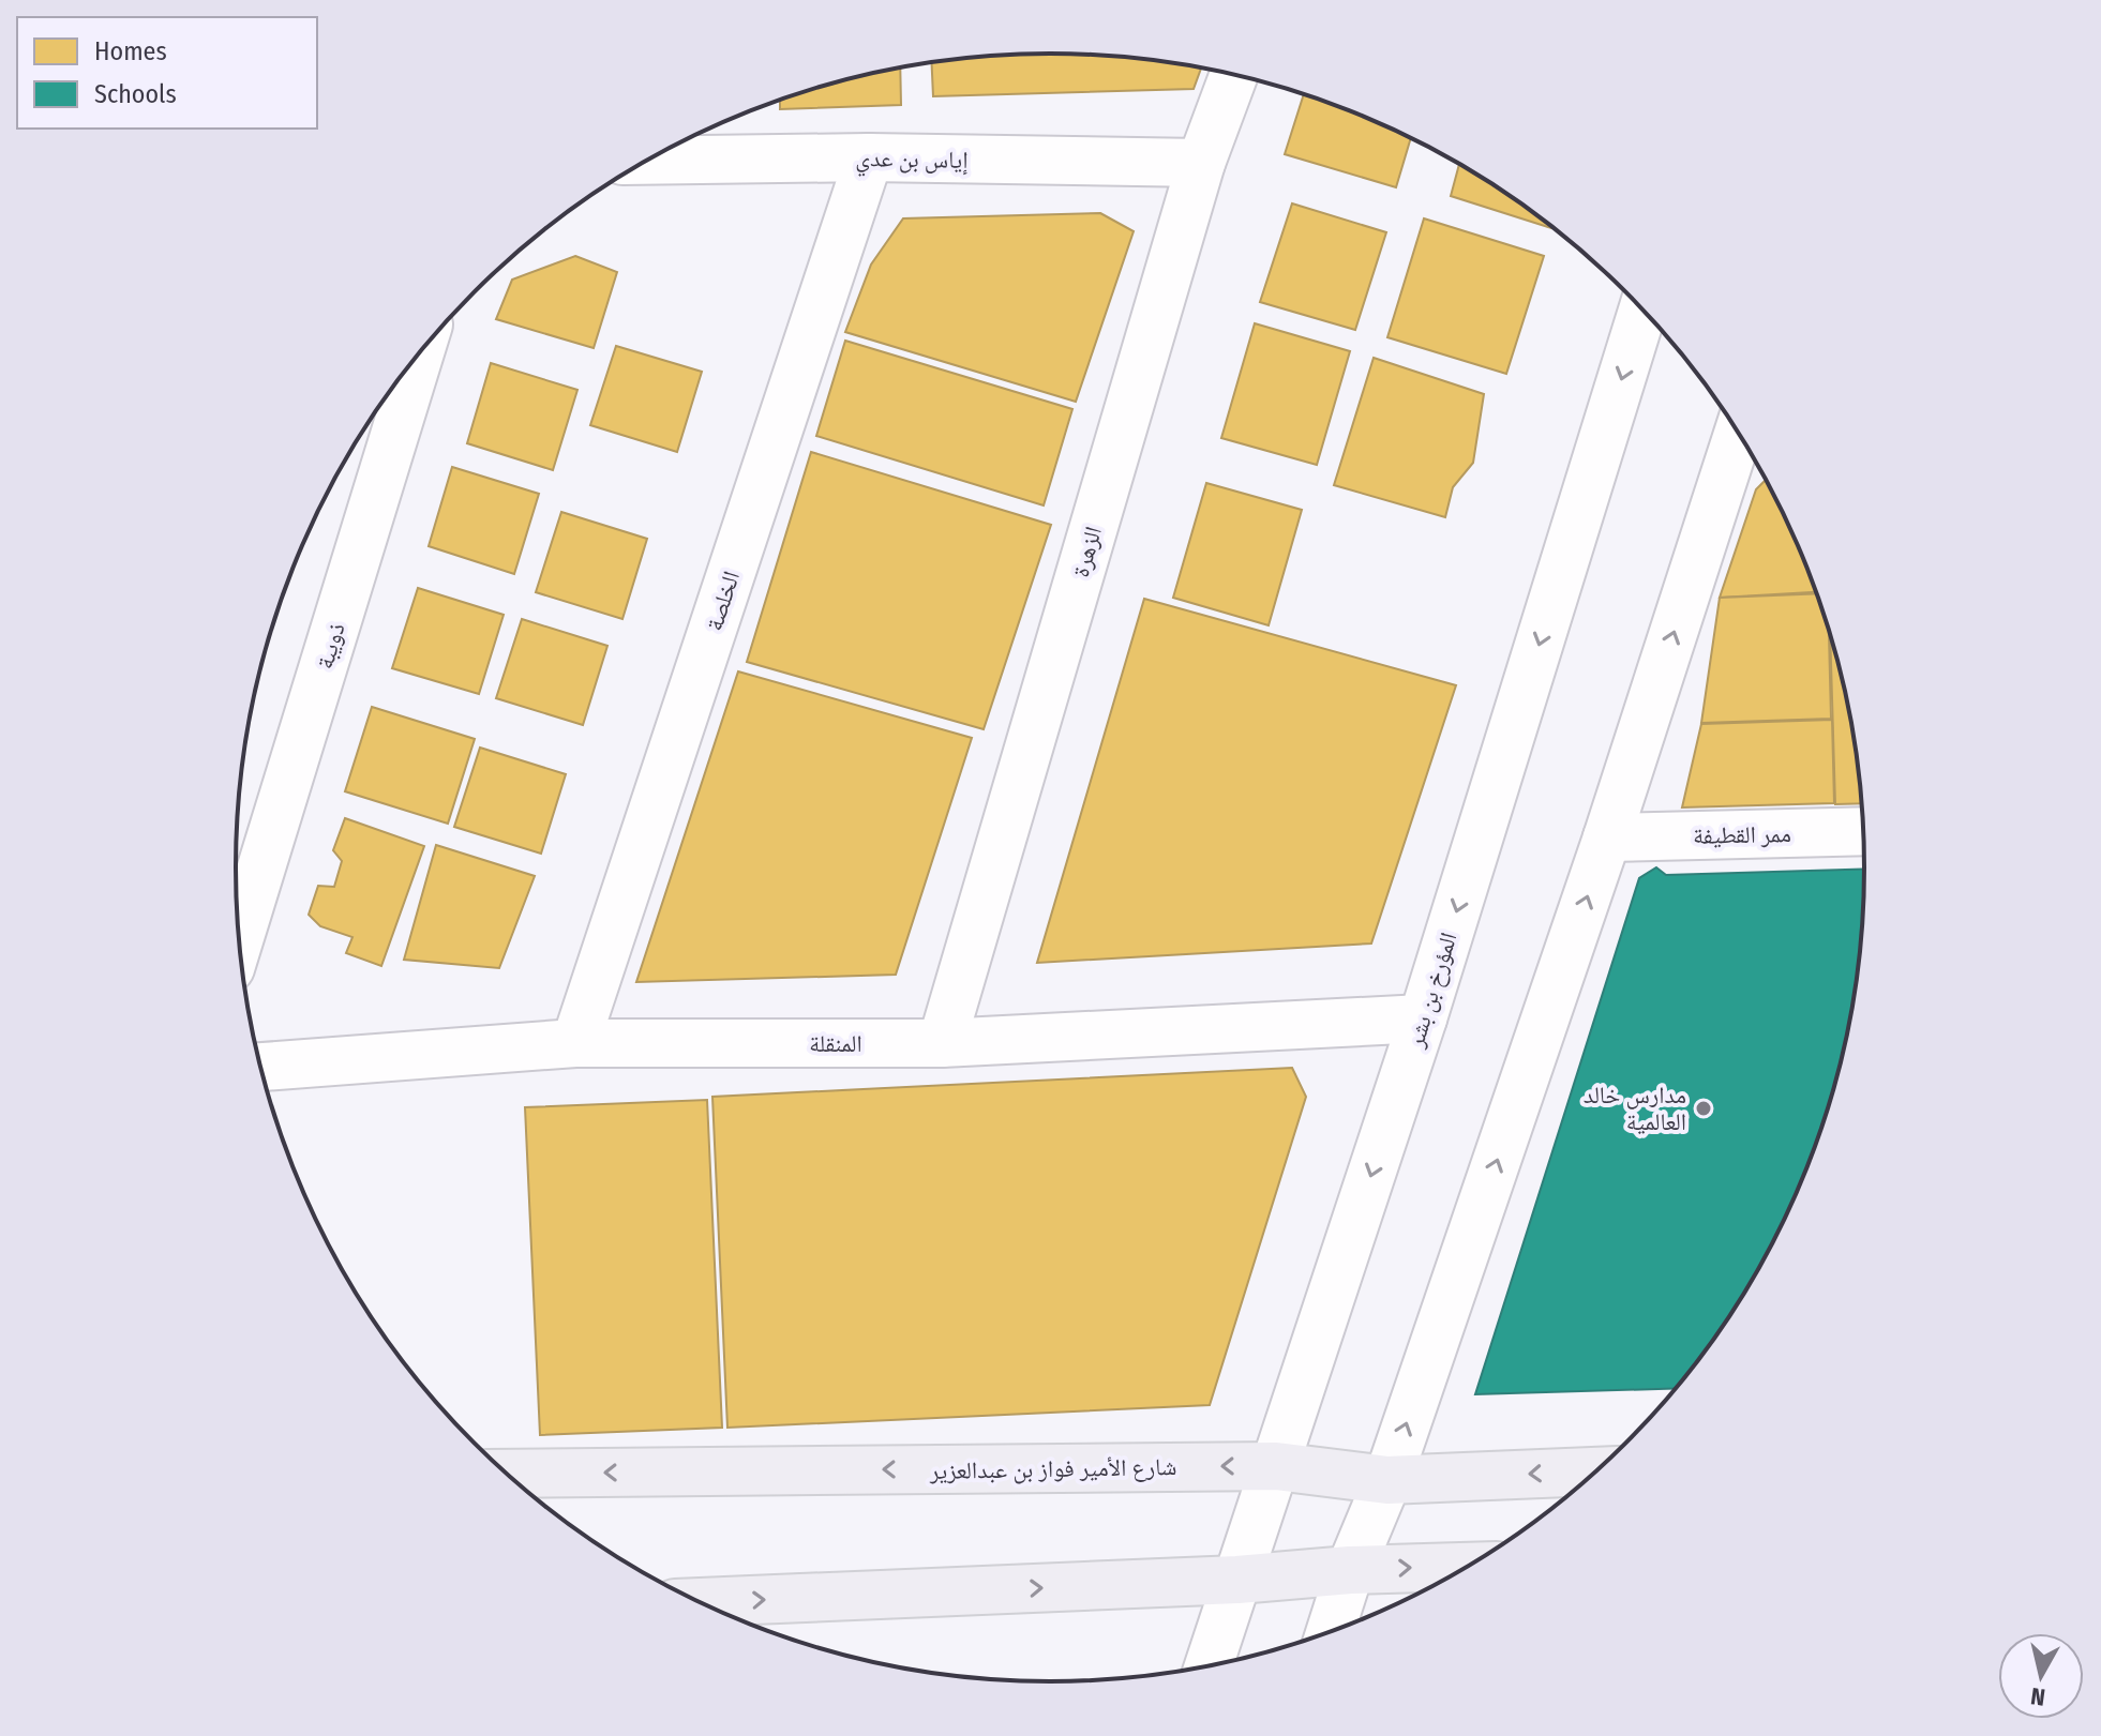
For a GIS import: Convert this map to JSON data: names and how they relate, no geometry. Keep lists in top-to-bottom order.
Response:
{
  "streets": {
    "main road": ["شارع الأمير فواز بن عبدالعزير"],
    "street": [
      "إياس بن عدي",
      "الزهرة",
      "الخلصة",
      "ذويبة",
      "ممر القطيفة",
      "المؤرخ بن بشر",
      "المنقلة"
    ]
  },
  "crossings": [
    ["إياس بن عدي", "الزهرة"],
    ["إياس بن عدي", "الخلصة"],
    ["الزهرة", "المنقلة"],
    ["الخلصة", "المنقلة"],
    ["المؤرخ بن بشر", "المنقلة"],
    ["المؤرخ بن بشر", "شارع الأمير فواز بن عبدالعزير"]
  ],
  "places": ["مدارس خالد العالمية"],
  "legend": ["Homes", "Schools"],
  "north": "bottom"
}
